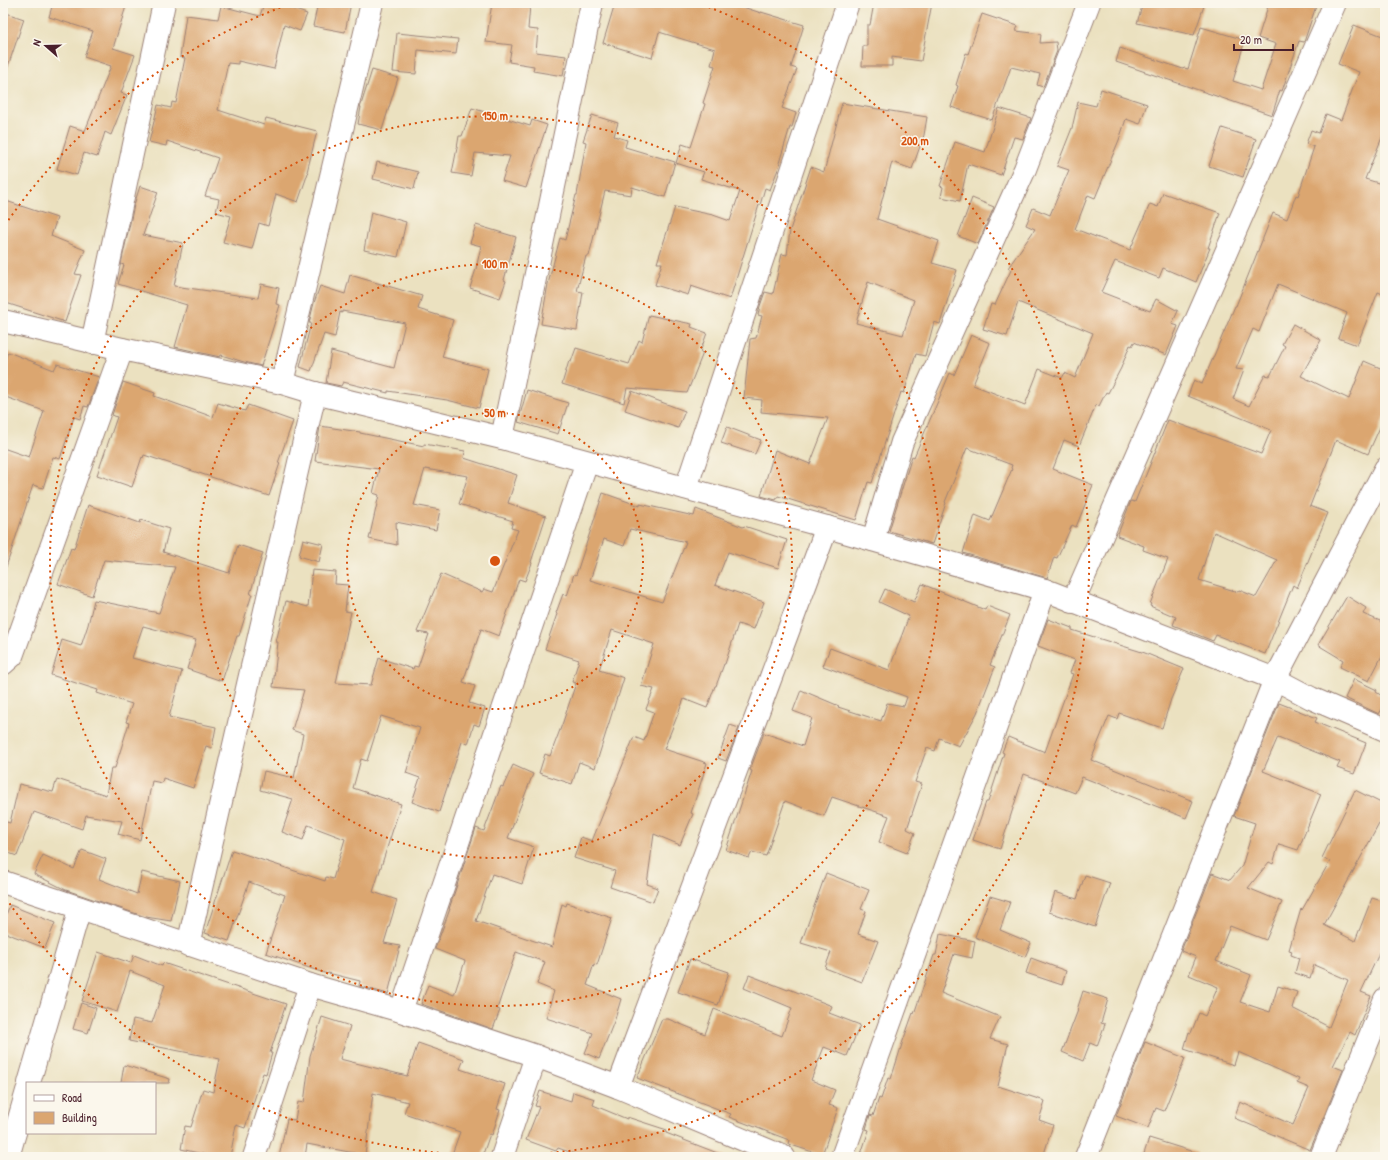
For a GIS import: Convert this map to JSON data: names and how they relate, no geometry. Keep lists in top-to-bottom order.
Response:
{
  "legend": ["Road", "Building"],
  "scale_bar": "20 m",
  "north": "left",
  "rings": [
    "150 m",
    "200 m",
    "100 m",
    "50 m"
  ]
}
